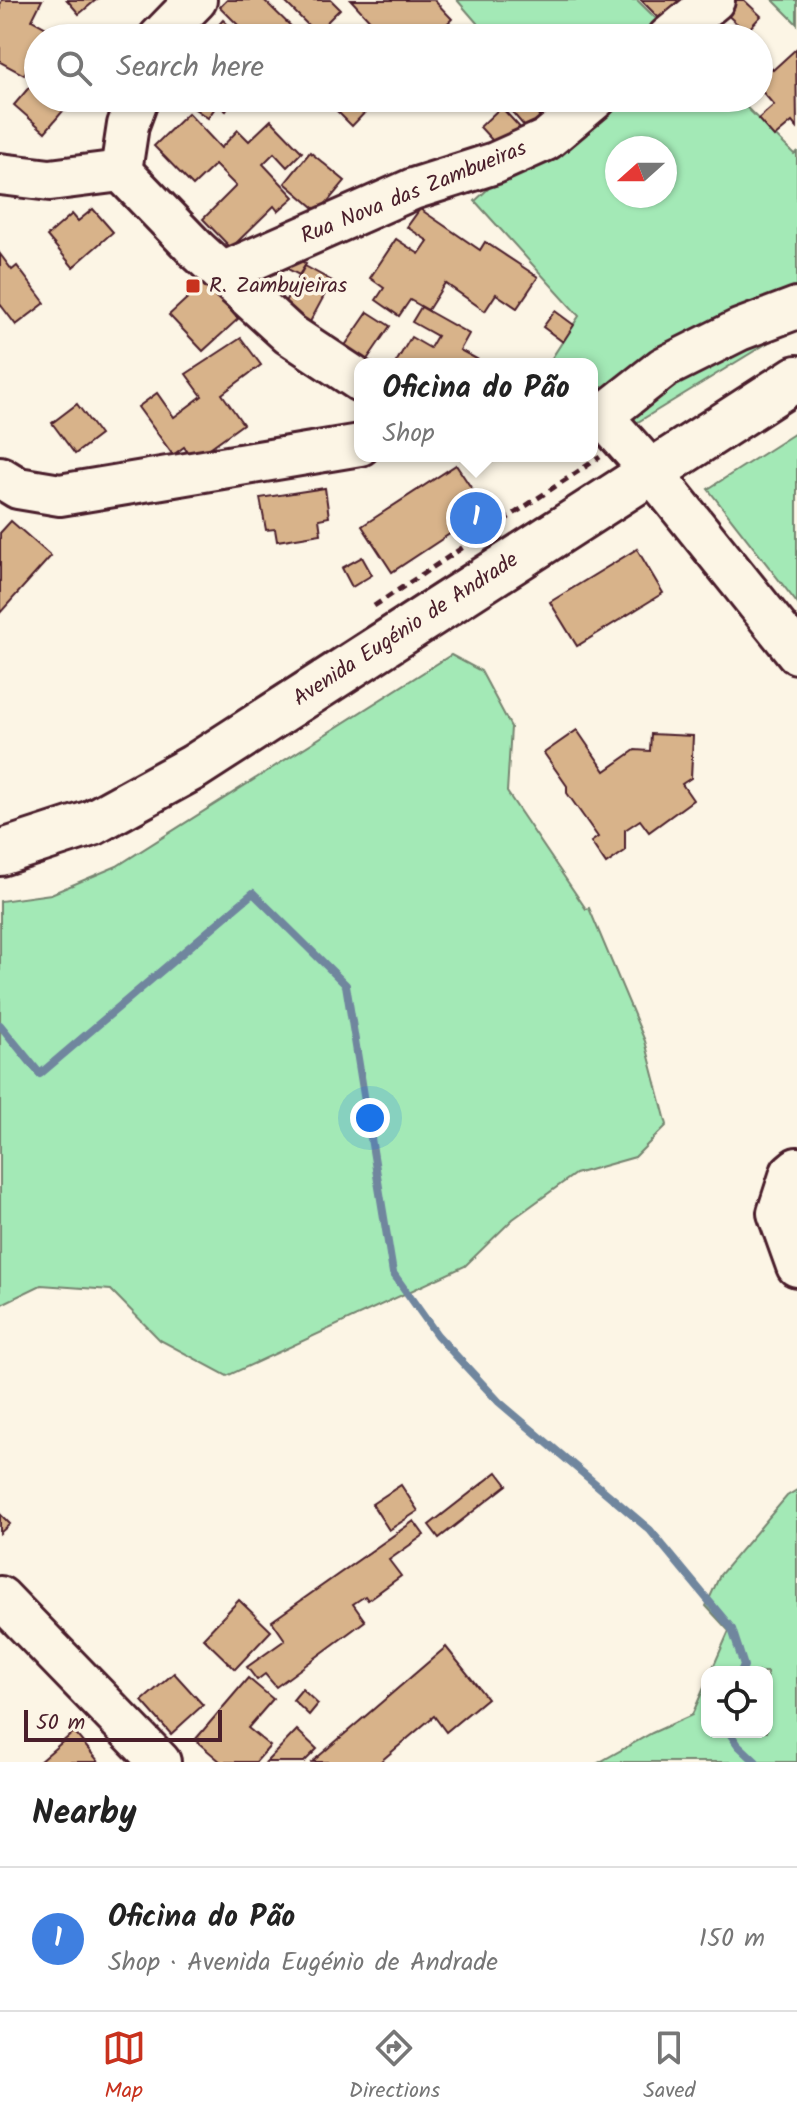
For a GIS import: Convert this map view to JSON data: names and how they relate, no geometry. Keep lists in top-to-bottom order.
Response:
{
  "streets": {
    "main road": ["Avenida Eugénio de Andrade"],
    "street": ["Rua Nova das Zambueiras"]
  },
  "places": {
    "transit": ["R. Zambujeiras"]
  },
  "scale_bar": "50 m",
  "north": "left",
  "page": {
    "search": "Search here",
    "popup": ["Oficina do Pão", "Shop"],
    "pins": "1",
    "scale": "50 m",
    "heading": "Nearby",
    "list": [
      {
        "mark": "1",
        "name": "Oficina do Pão",
        "note": "Shop · Avenida Eugénio de Andrade",
        "value": "150 m"
      }
    ],
    "nav": ["Map", "Directions", "Saved"]
  }
}
